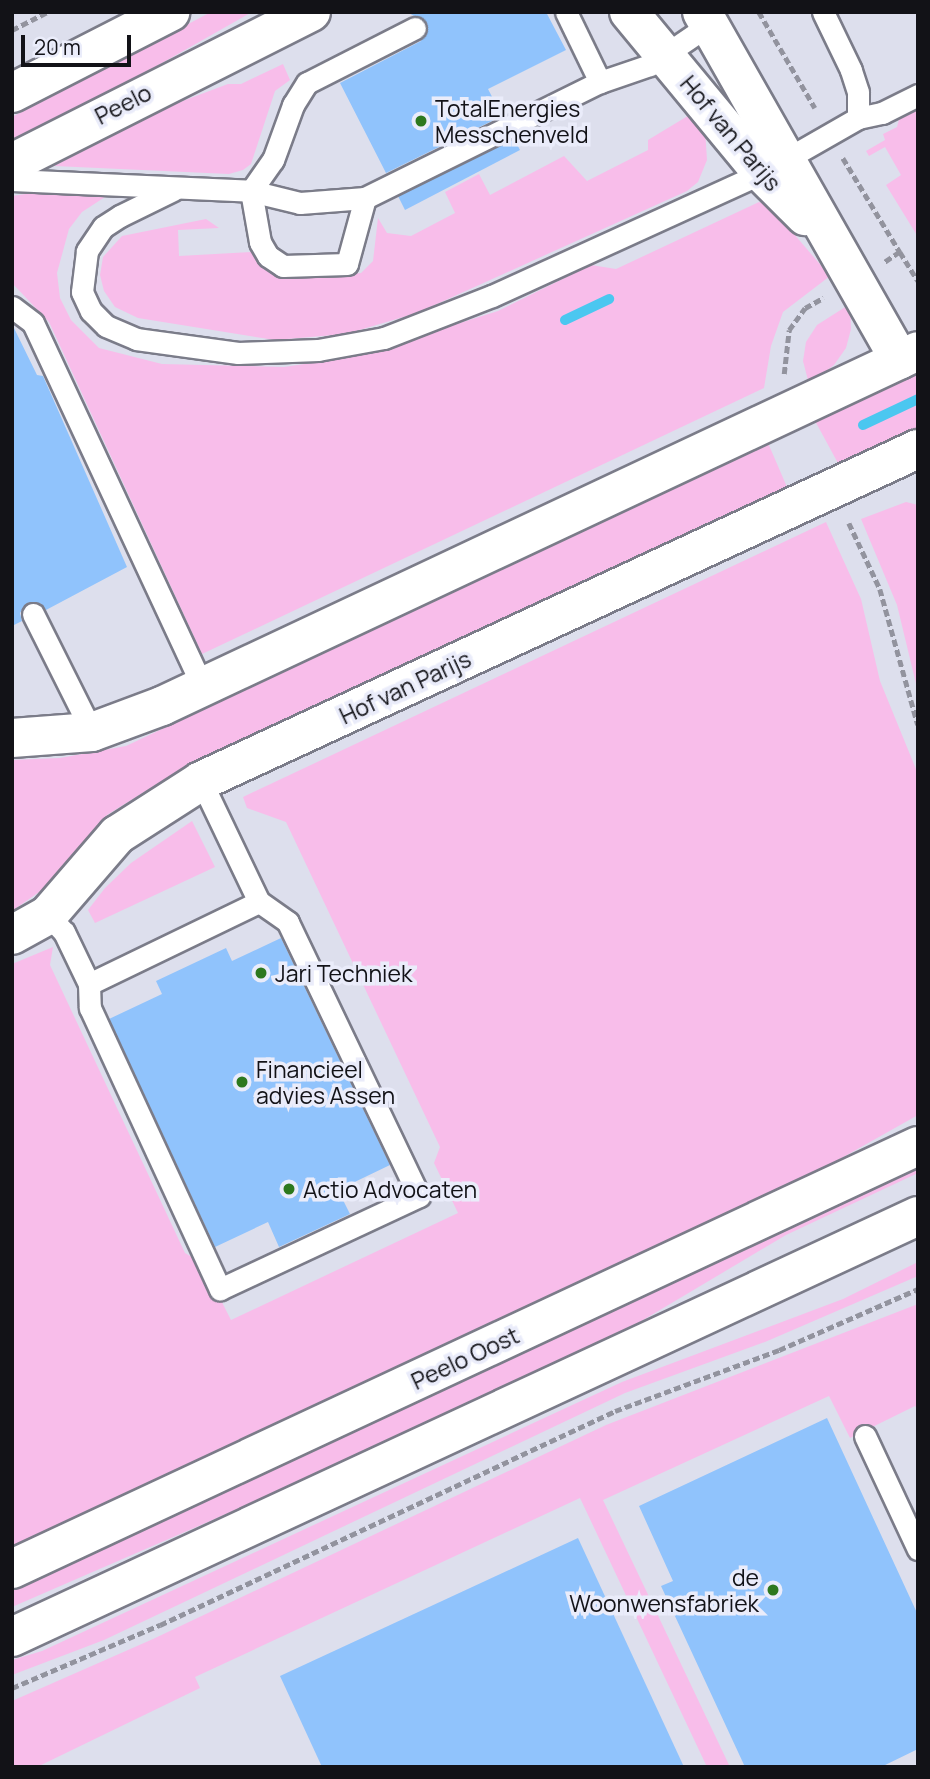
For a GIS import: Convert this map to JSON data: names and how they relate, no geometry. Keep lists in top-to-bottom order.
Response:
{
  "streets": {
    "street": ["Peelo", "Hof van Parijs", "Peelo Oost"]
  },
  "places": [
    "TotalEnergies Messchenveld",
    "Jari Techniek",
    "Financieel advies Assen",
    "Actio Advocaten",
    "de Woonwensfabriek"
  ],
  "scale_bar": "20 m"
}
